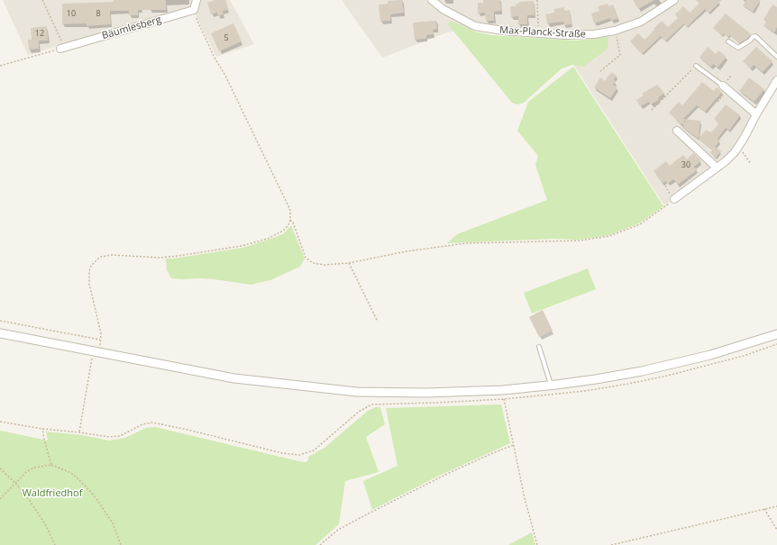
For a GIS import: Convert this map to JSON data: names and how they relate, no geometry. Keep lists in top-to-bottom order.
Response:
{
  "streets": {
    "street": ["Bäumlesberg", "Max-Planck-Straße"]
  },
  "parks": ["Waldfriedhof"],
  "house_numbers": [
    "10",
    "8",
    "12",
    "5",
    "30"
  ]
}
